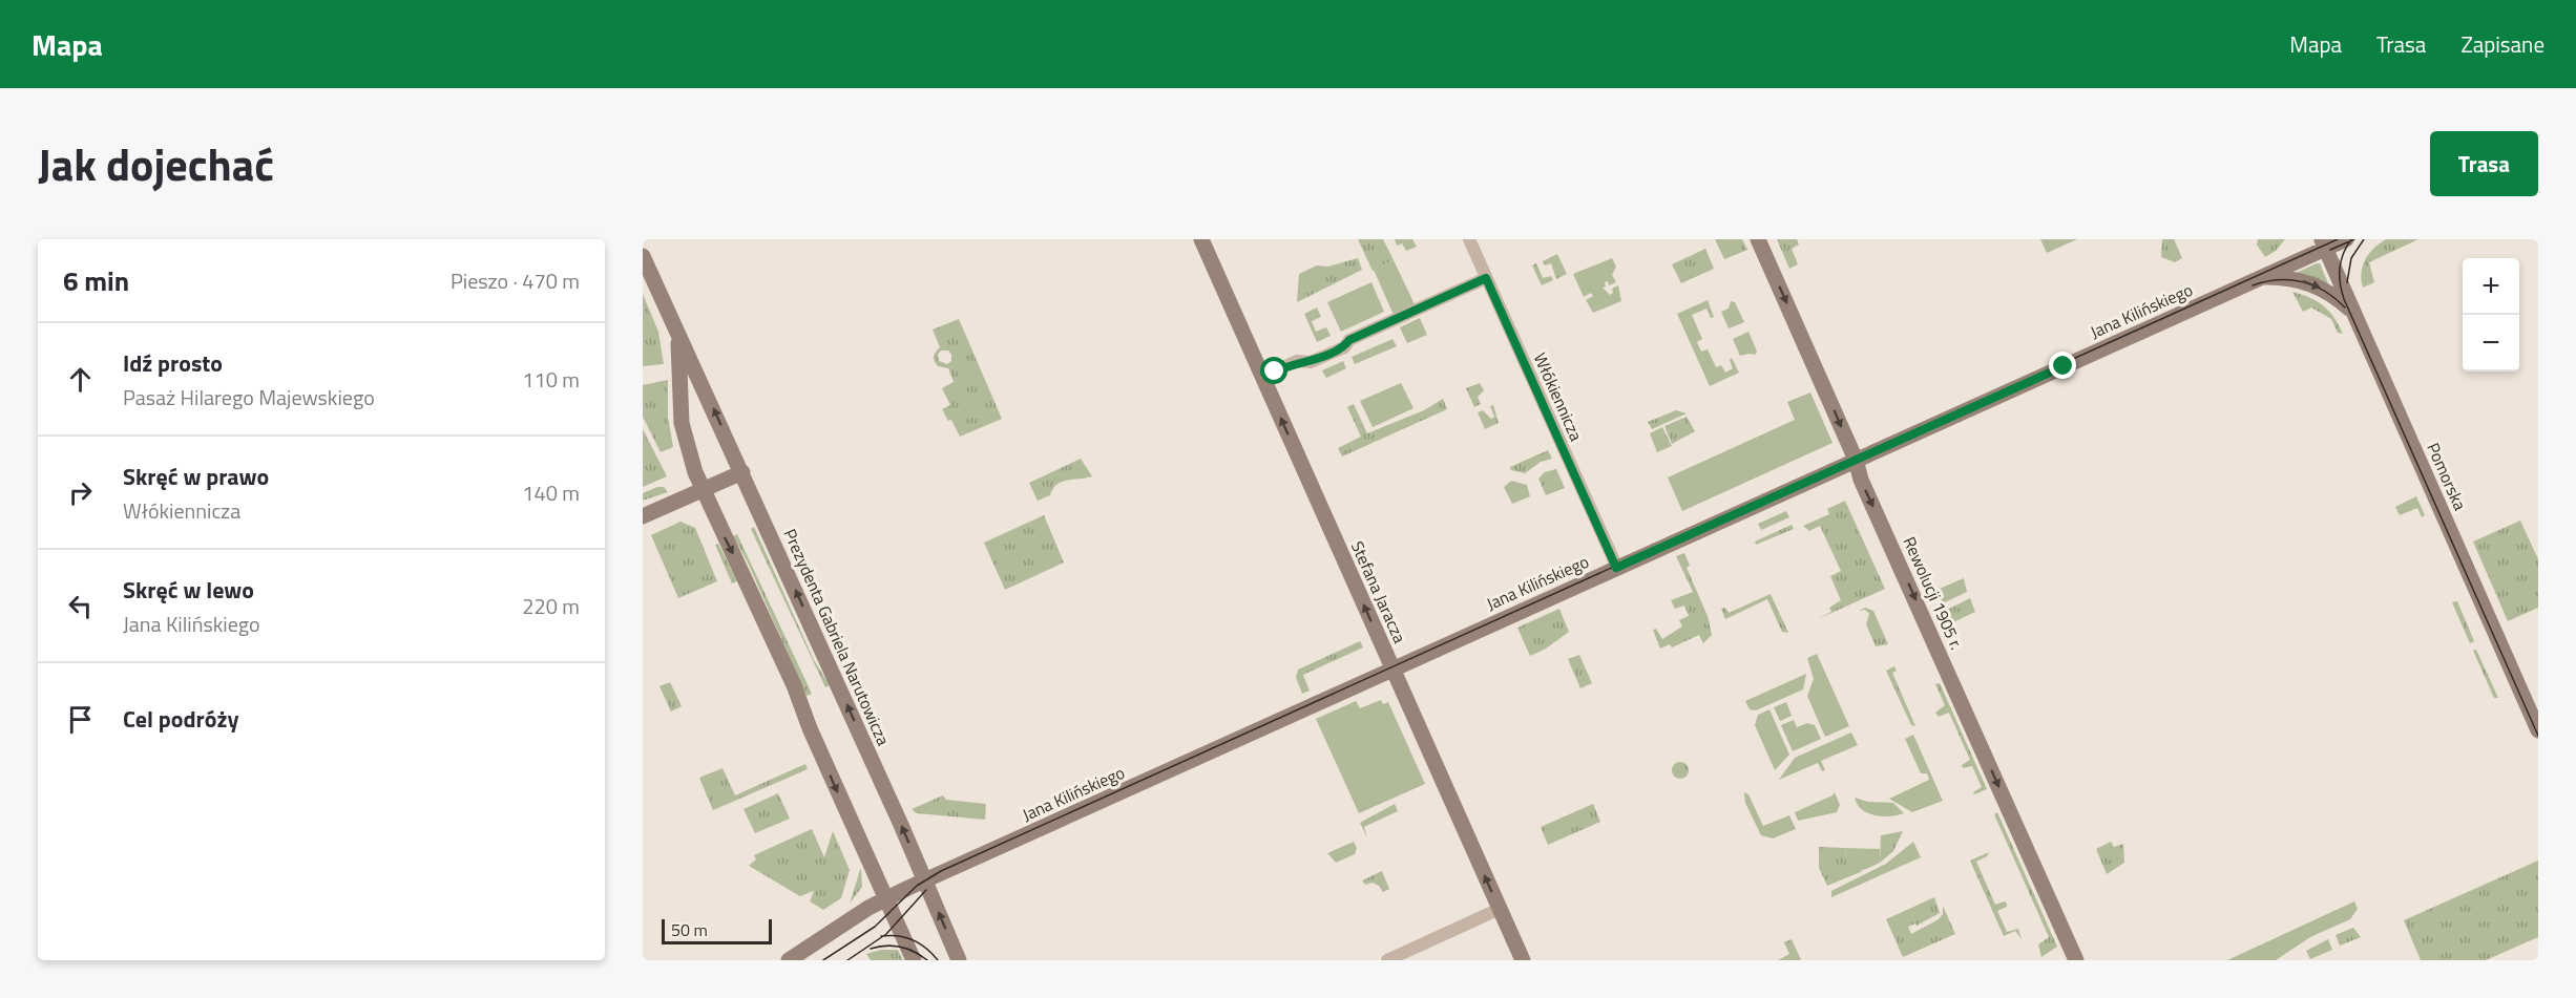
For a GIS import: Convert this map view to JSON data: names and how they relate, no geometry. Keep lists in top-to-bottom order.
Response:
{
  "streets": {
    "street": [
      "Jana Kilińskiego",
      "Włókiennicza",
      "Pomorska",
      "Stefana Jaracza",
      "Rewolucji 1905 r.",
      "Prezydenta Gabriela Narutowicza"
    ]
  },
  "crossings": [
    ["Jana Kilińskiego", "Włókiennicza"],
    ["Jana Kilińskiego", "Pomorska"],
    ["Jana Kilińskiego", "Stefana Jaracza"],
    ["Jana Kilińskiego", "Rewolucji 1905 r."],
    ["Jana Kilińskiego", "Prezydenta Gabriela Narutowicza"]
  ],
  "one_way": ["Stefana Jaracza", "Rewolucji 1905 r."],
  "scale_bar": "50 m",
  "page": {
    "header": "Mapa",
    "nav": ["Mapa", "Trasa", "Zapisane"],
    "title": "Jak dojechać",
    "buttons": "Trasa",
    "heading": ["6 min", "Pieszo · 470 m"],
    "map_buttons": ["+", "−"],
    "list": [
      ["Idź prosto", "Pasaż Hilarego Majewskiego", "110 m"],
      ["Skręć w prawo", "Włókiennicza", "140 m"],
      ["Skręć w lewo", "Jana Kilińskiego", "220 m"],
      "Cel podróży"
    ],
    "scale": "50 m"
  }
}
